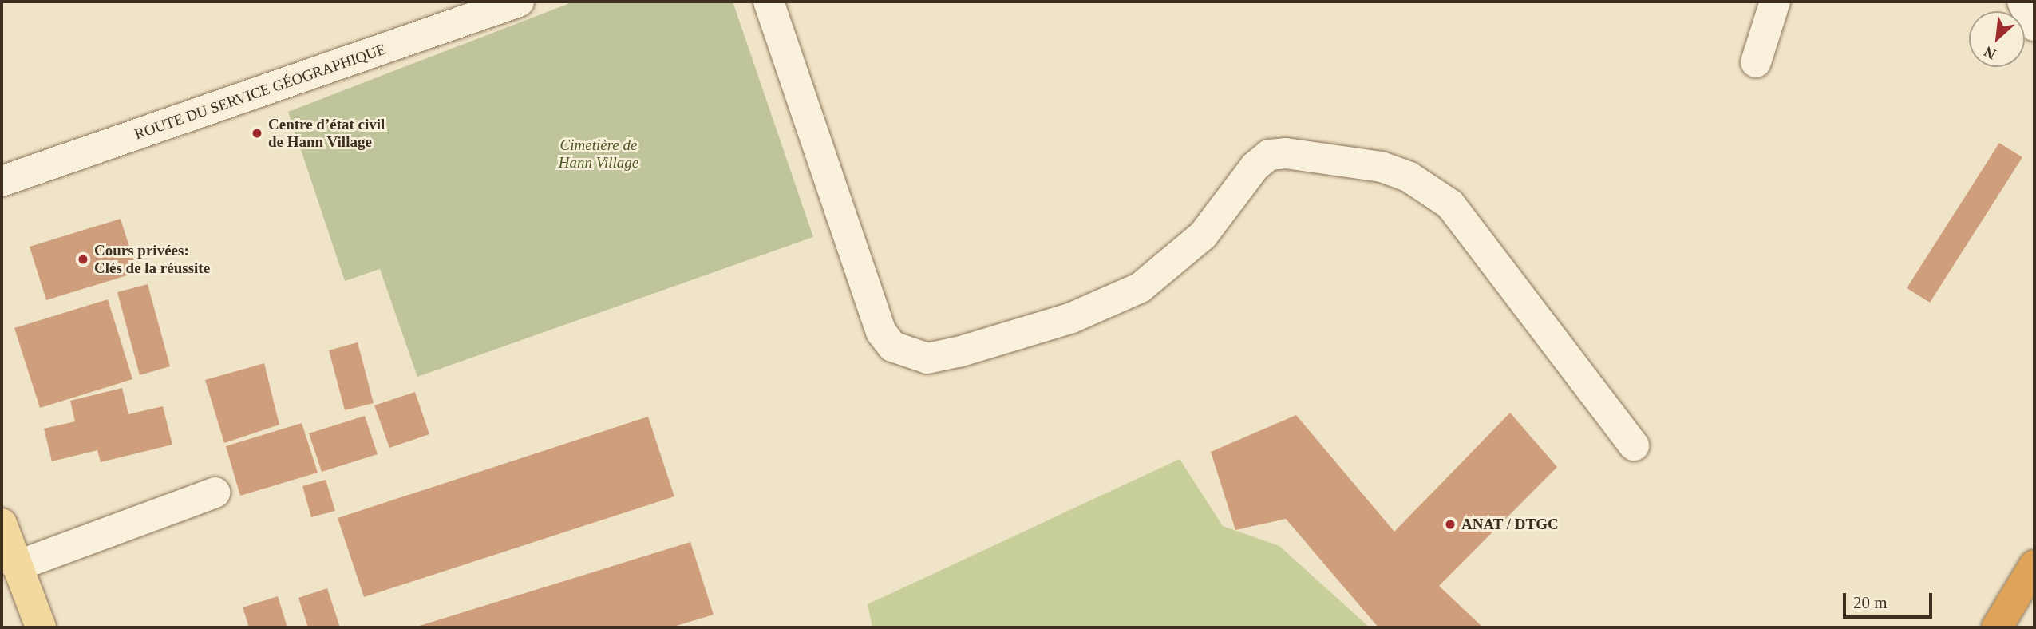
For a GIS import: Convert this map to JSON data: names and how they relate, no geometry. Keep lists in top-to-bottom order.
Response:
{
  "streets": {
    "street": ["ROUTE DU SERVICE GÉOGRAPHIQUE"]
  },
  "parks": ["Cimetière de Hann Village"],
  "places": ["Centre d’état civil de Hann Village", "Cours privées: Clés de la réussite", "ANAT / DTGC"],
  "scale_bar": "20 m",
  "north": "bottom left"
}
